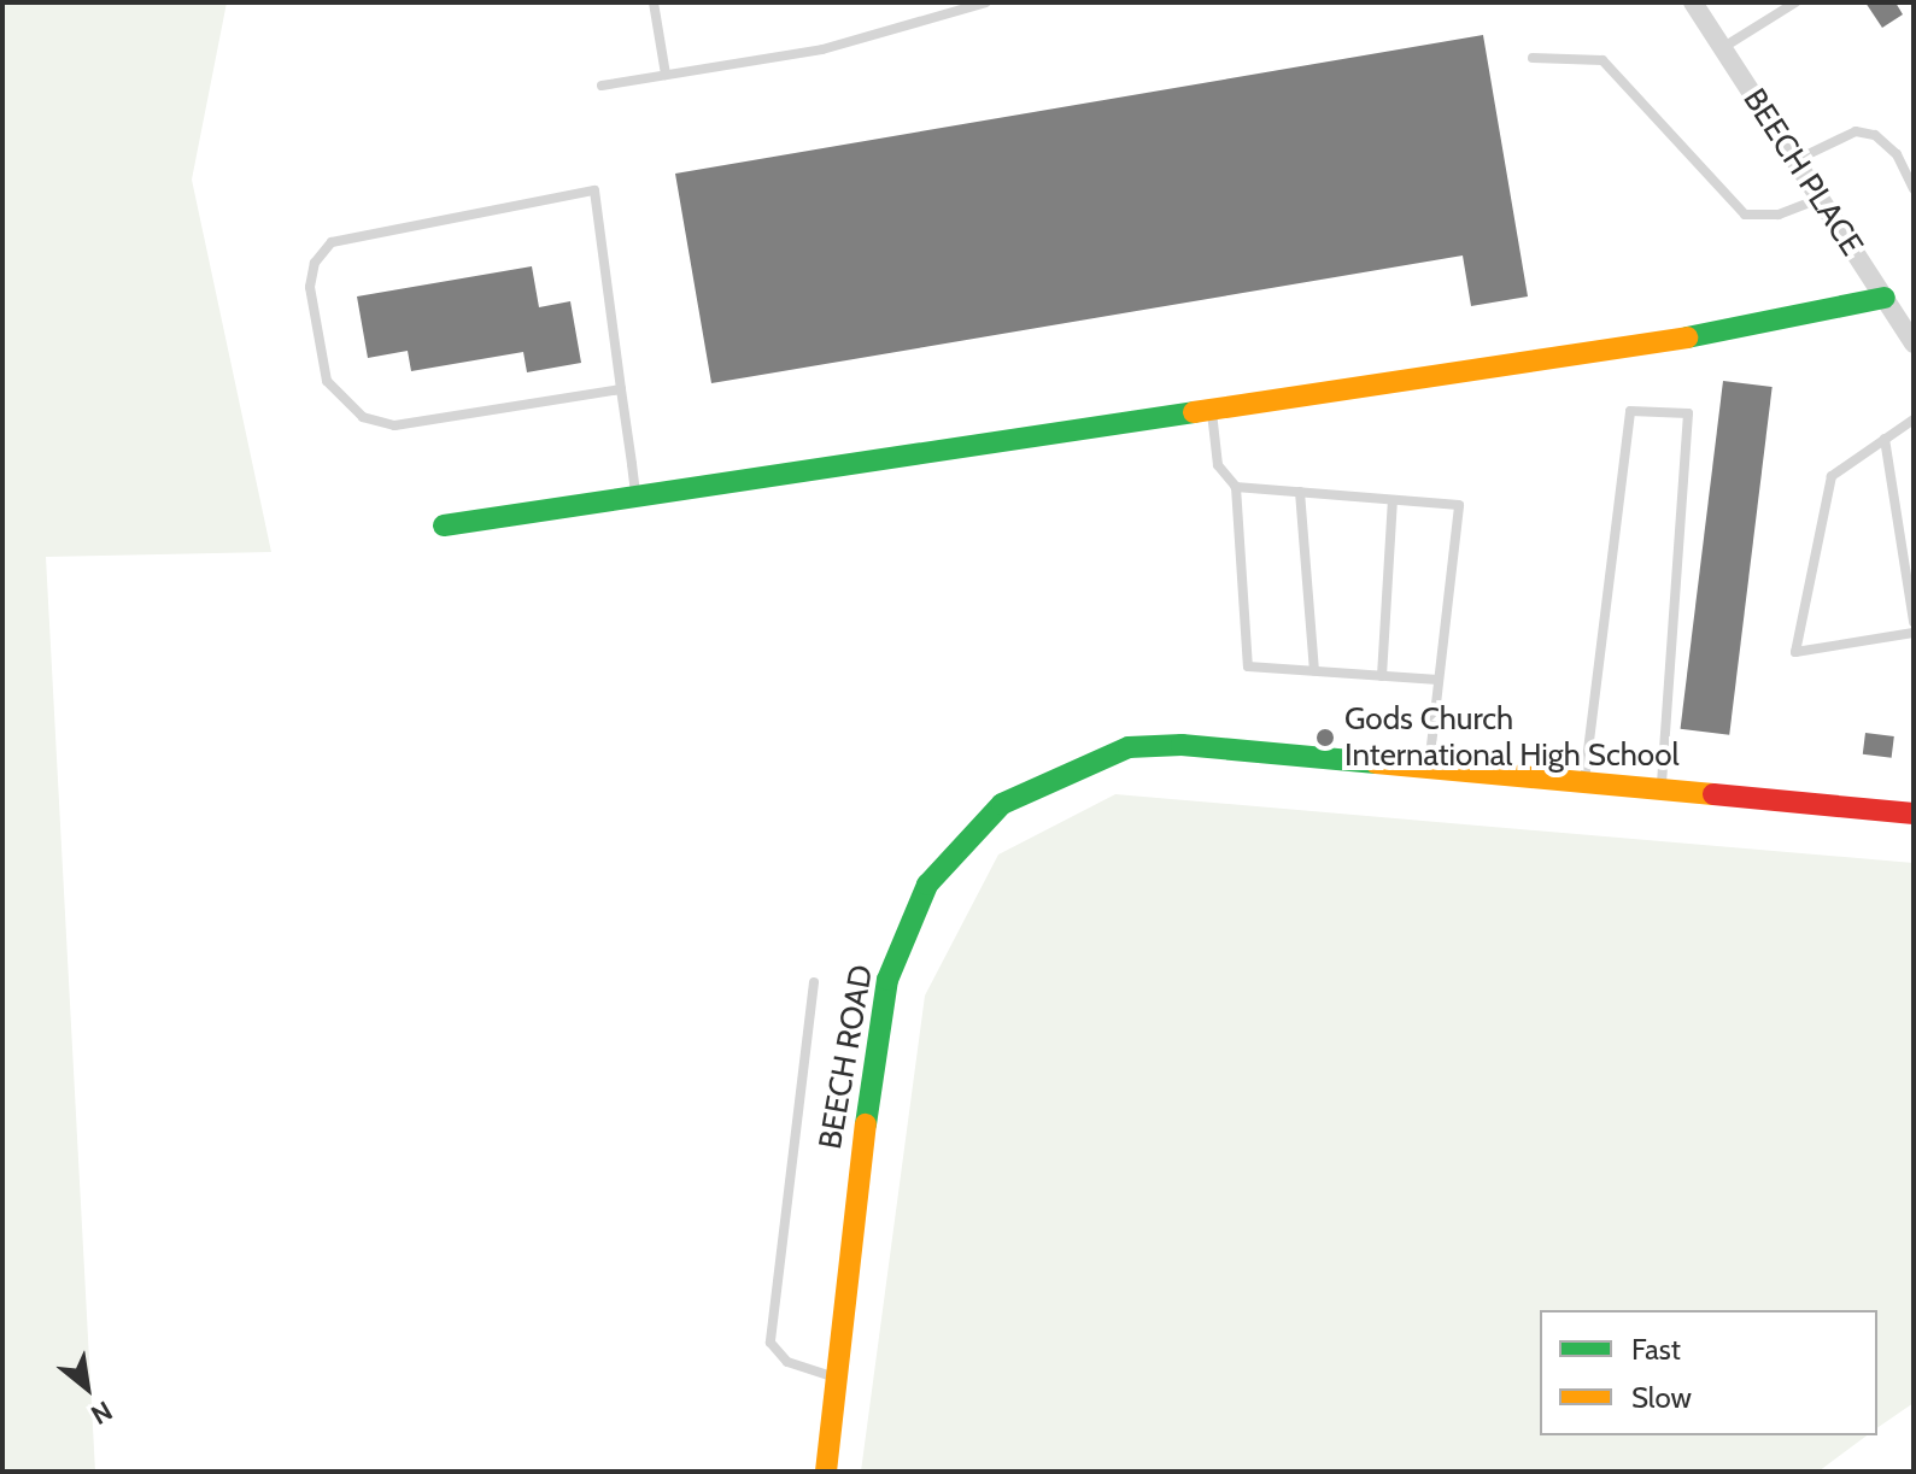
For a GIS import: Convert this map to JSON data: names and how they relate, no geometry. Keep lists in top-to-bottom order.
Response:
{
  "streets": {
    "street": ["BEECH PLACE", "BEECH ROAD"]
  },
  "places": ["Gods Church International High School"],
  "legend": ["Fast", "Slow"],
  "north": "bottom right"
}
